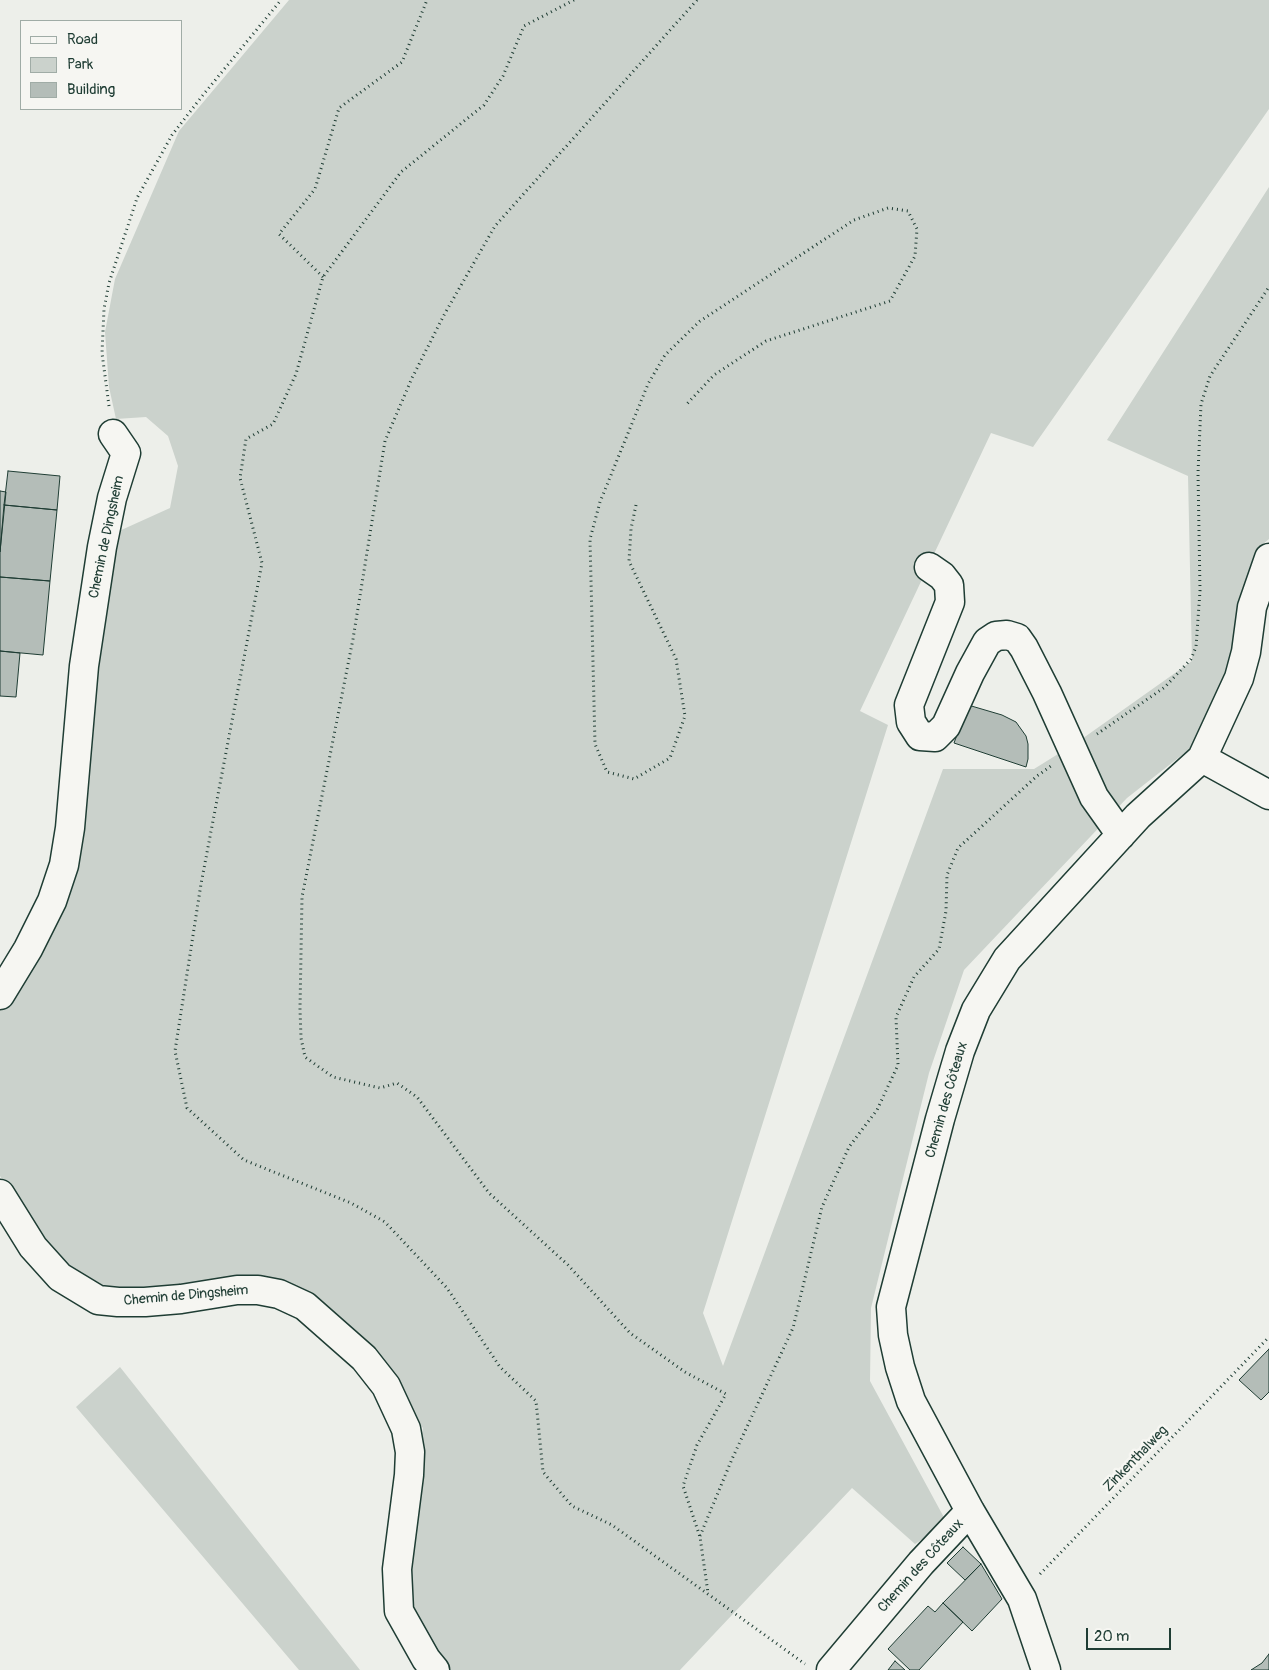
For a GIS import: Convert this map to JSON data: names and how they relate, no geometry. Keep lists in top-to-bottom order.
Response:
{
  "streets": {
    "street": ["Chemin de Dingsheim", "Chemin des Côteaux"],
    "path": ["Zinkenthalweg"]
  },
  "legend": ["Road", "Park", "Building"],
  "scale_bar": "20 m"
}
